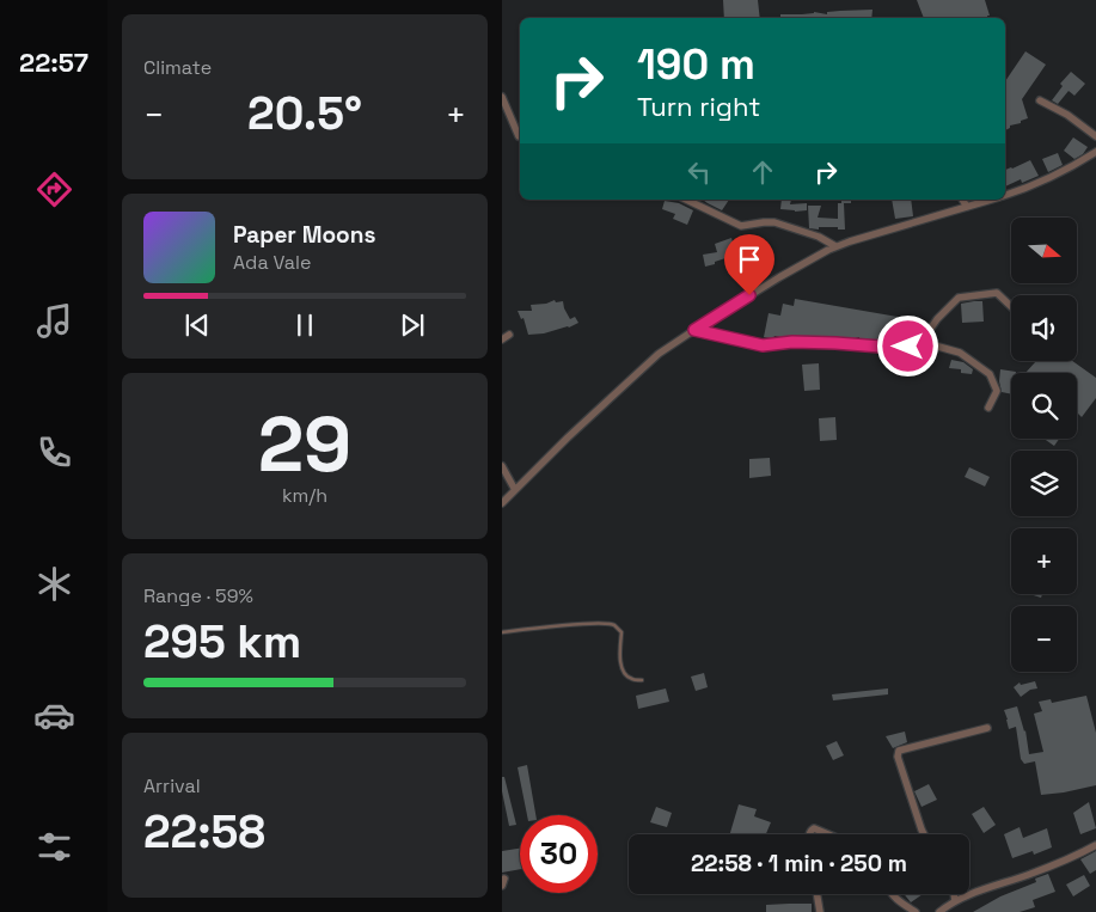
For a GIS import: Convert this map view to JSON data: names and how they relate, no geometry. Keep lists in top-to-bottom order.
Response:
{
  "north": "right",
  "page": {
    "tabs": "22:57",
    "tile": [
      "Climate",
      ["29", "km/h"],
      ["Range · 59%", "295 km"],
      ["Arrival", "22:58"]
    ],
    "turn": ["190 m", "Turn right"],
    "heat": ["−", "20.5°", "+"],
    "song": ["Paper Moons", "Ada Vale"],
    "map_buttons": ["+", "−"],
    "limit": "30",
    "trip": "22:58 · 1 min · 250 m"
  }
}
